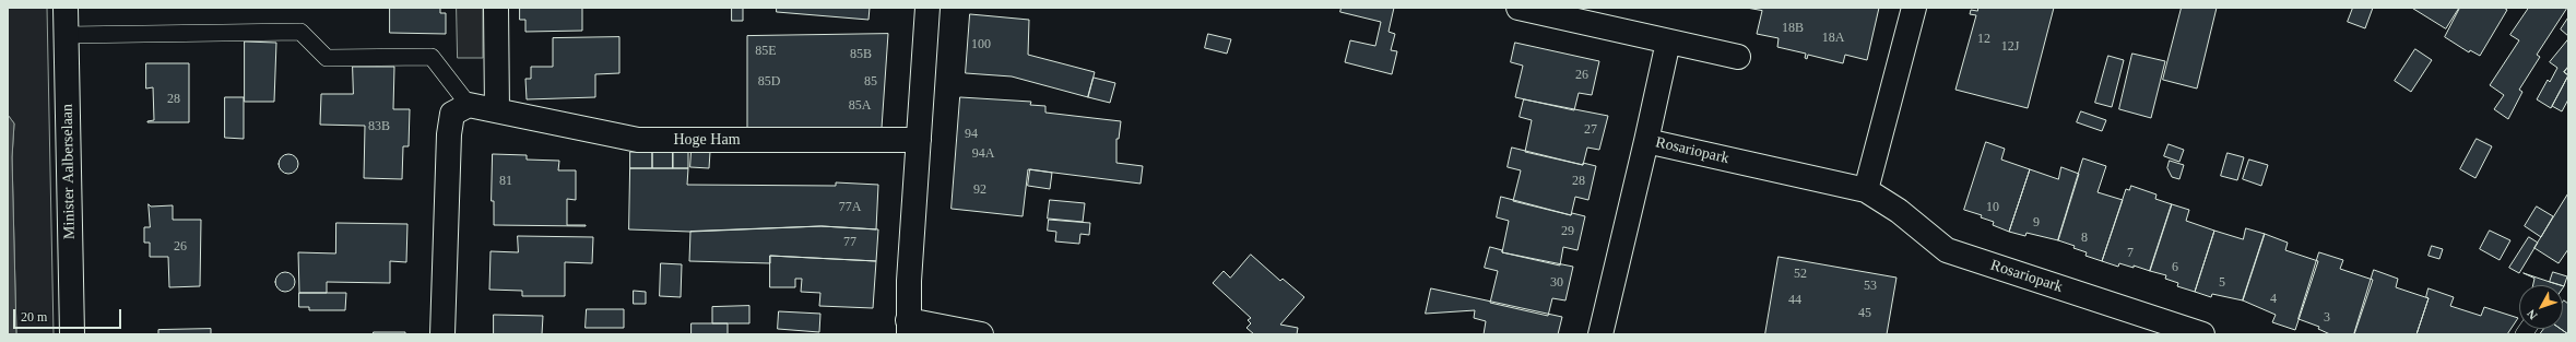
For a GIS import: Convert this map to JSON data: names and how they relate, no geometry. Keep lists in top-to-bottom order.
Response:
{
  "streets": {
    "street": ["Hoge Ham", "Rosariopark", "Minister Aalberselaan"]
  },
  "house_numbers": [
    "18B",
    "18A",
    "12",
    "100",
    "12J",
    "85E",
    "85B",
    "26",
    "85D",
    "85",
    "28",
    "85A",
    "83B",
    "27",
    "94",
    "94A",
    "81",
    "28",
    "92",
    "77A",
    "10",
    "9",
    "29",
    "8",
    "77",
    "26",
    "7",
    "6",
    "52",
    "30",
    "5",
    "53",
    "4",
    "44",
    "45",
    "3"
  ],
  "scale_bar": "20 m",
  "north": "bottom left"
}
